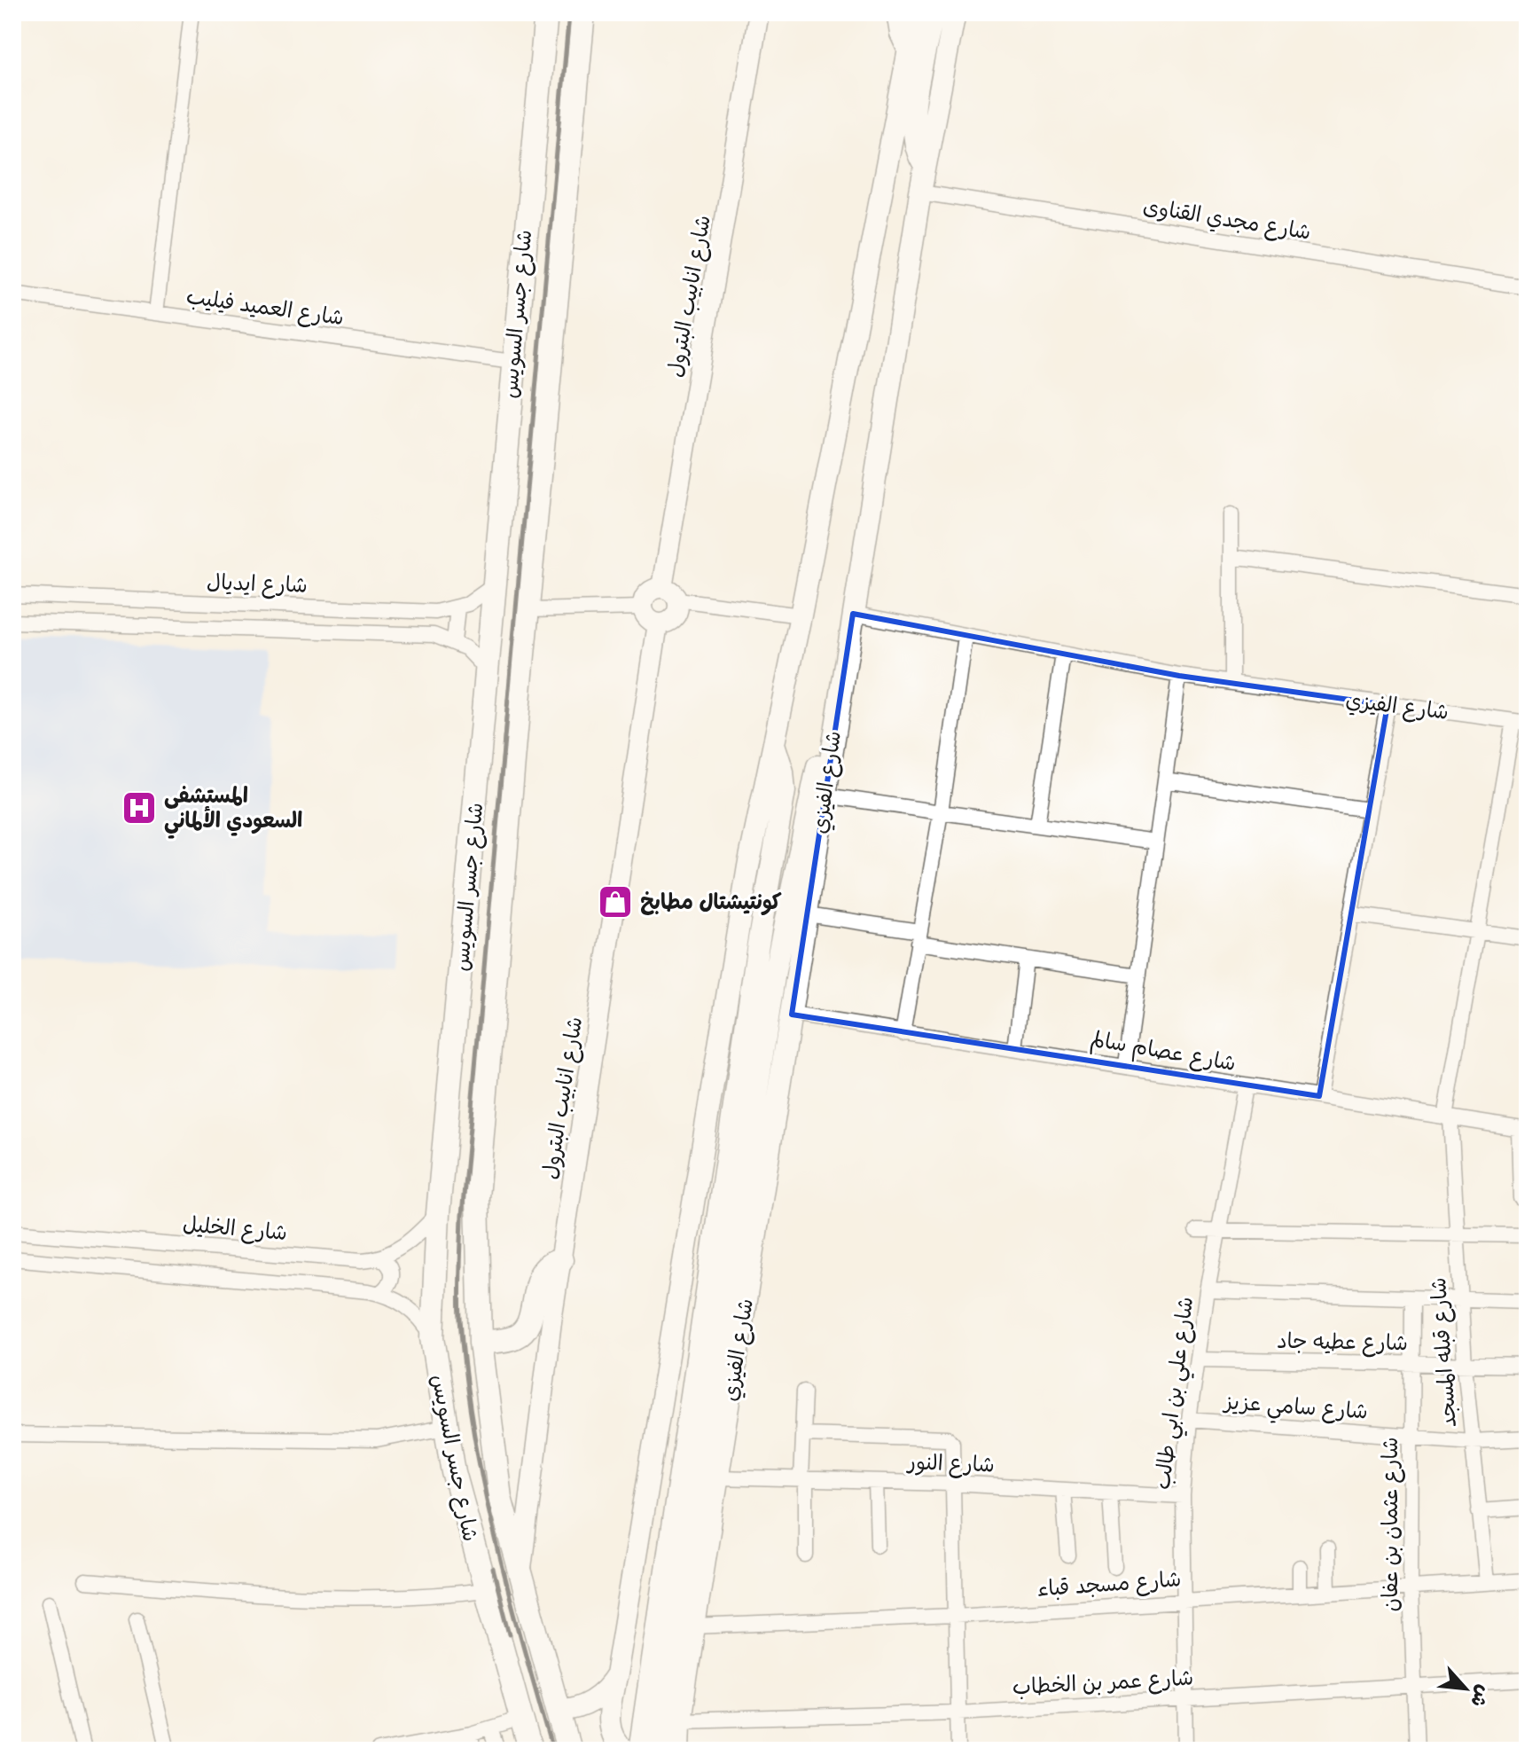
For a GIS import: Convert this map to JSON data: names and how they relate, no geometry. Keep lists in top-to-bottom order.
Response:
{
  "streets": {
    "main road": ["شارع جسر السويس", "شارع الفيزي"],
    "street": [
      "شارع مجدي القناوى",
      "شارع انابيب البترول",
      "شارع العميد فيليب",
      "شارع ايديال",
      "شارع عصام سالم",
      "شارع الخليل",
      "شارع عطيه جاد",
      "شارع قبله المسجد",
      "شارع علي بن ابي طالب",
      "شارع سامي عزيز",
      "شارع النور",
      "شارع عثمان بن عفان",
      "شارع مسجد قباء",
      "شارع عمر بن الخطاب"
    ]
  },
  "crossings": [
    ["شارع انابيب البترول", "شارع جسر السويس"],
    ["شارع العميد فيليب", "شارع جسر السويس"],
    ["شارع جسر السويس", "شارع ايديال"],
    ["شارع جسر السويس", "شارع الخليل"],
    ["شارع الفيزي", "شارع عصام سالم"],
    ["شارع الفيزي", "شارع قبله المسجد"],
    ["شارع الفيزي", "شارع النور"],
    ["شارع الفيزي", "شارع مسجد قباء"],
    ["شارع الفيزي", "شارع عمر بن الخطاب"],
    ["شارع عصام سالم", "شارع قبله المسجد"],
    ["شارع عصام سالم", "شارع علي بن ابي طالب"],
    ["شارع عطيه جاد", "شارع قبله المسجد"],
    ["شارع عطيه جاد", "شارع علي بن ابي طالب"],
    ["شارع عطيه جاد", "شارع عثمان بن عفان"],
    ["شارع قبله المسجد", "شارع سامي عزيز"],
    ["شارع قبله المسجد", "شارع مسجد قباء"],
    ["شارع علي بن ابي طالب", "شارع سامي عزيز"],
    ["شارع علي بن ابي طالب", "شارع النور"],
    ["شارع علي بن ابي طالب", "شارع مسجد قباء"],
    ["شارع علي بن ابي طالب", "شارع عمر بن الخطاب"],
    ["شارع سامي عزيز", "شارع عثمان بن عفان"],
    ["شارع عثمان بن عفان", "شارع مسجد قباء"],
    ["شارع عثمان بن عفان", "شارع عمر بن الخطاب"]
  ],
  "places": {
    "hospital": ["المستشفى السعودي الألماني"],
    "shop": ["كونتيشتال مطابخ"]
  },
  "north": "bottom right"
}
